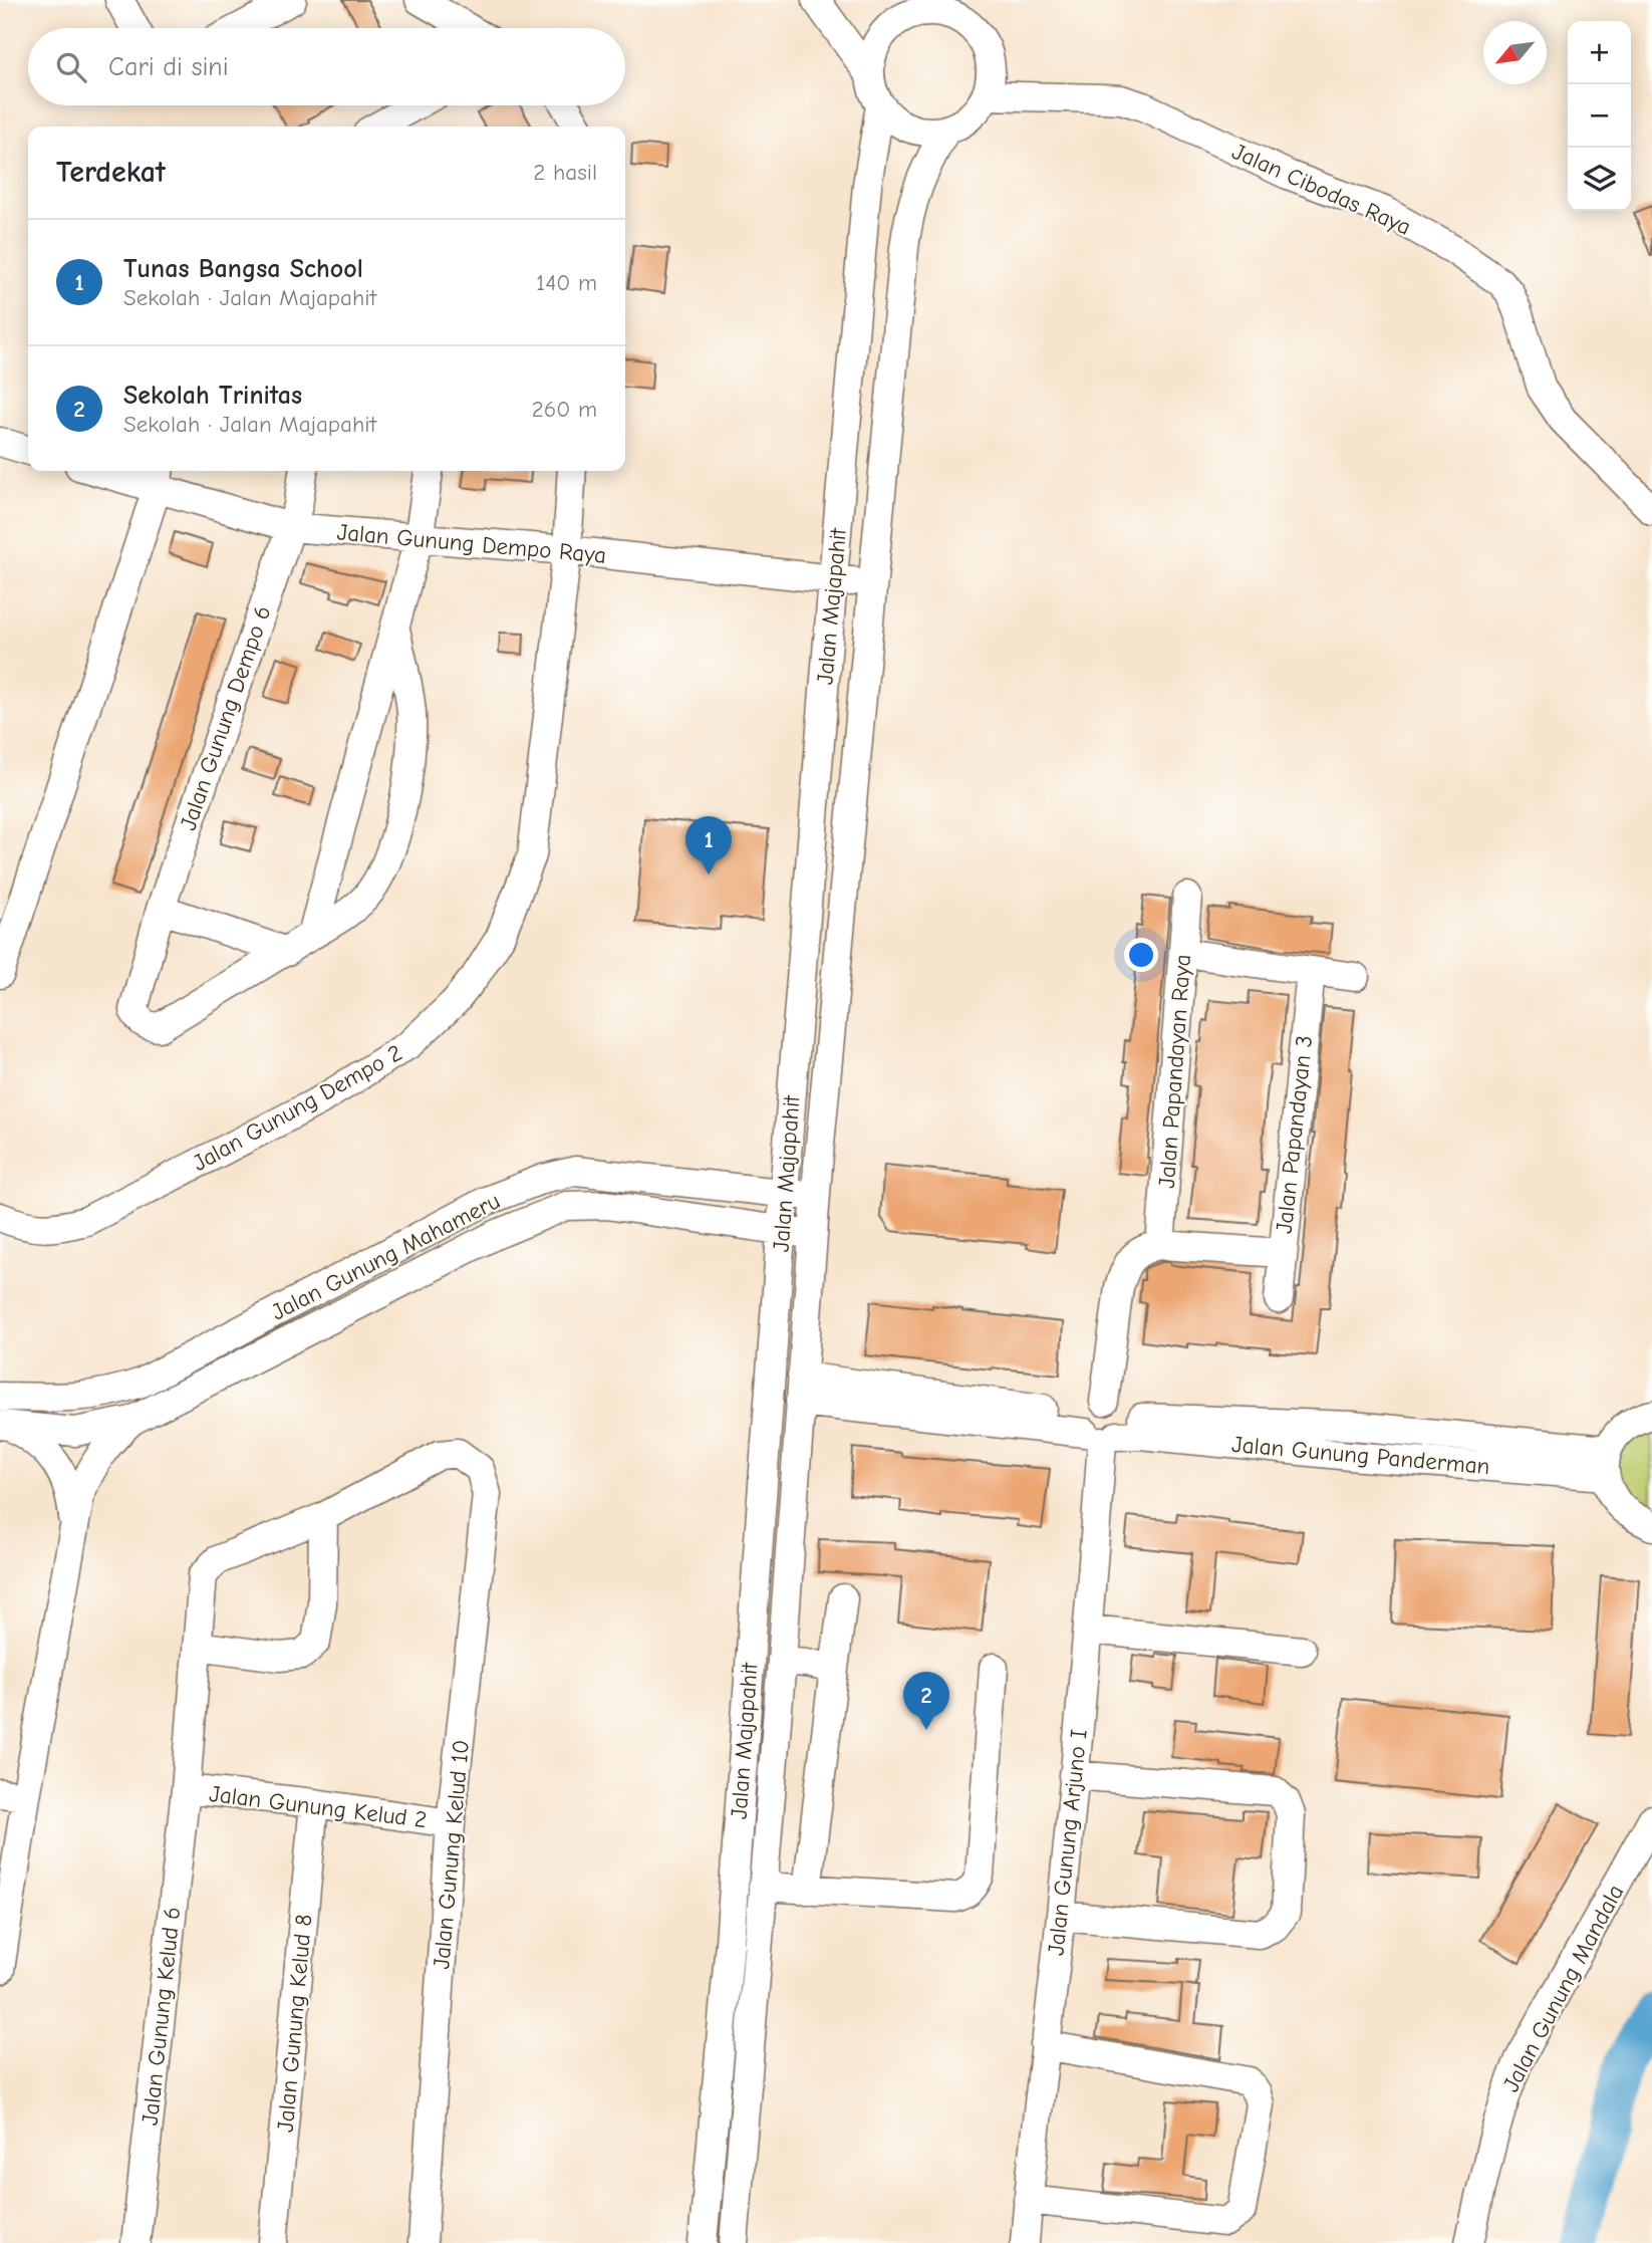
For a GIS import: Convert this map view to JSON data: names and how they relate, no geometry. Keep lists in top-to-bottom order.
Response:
{
  "streets": {
    "street": [
      "Jalan Cibodas Raya",
      "Jalan Gunung Dempo Raya",
      "Jalan Majapahit",
      "Jalan Gunung Dempo 6",
      "Jalan Papandayan Raya",
      "Jalan Gunung Dempo 2",
      "Jalan Papandayan 3",
      "Jalan Gunung Mahameru",
      "Jalan Gunung Panderman",
      "Jalan Gunung Kelud 2",
      "Jalan Gunung Arjuno I",
      "Jalan Gunung Kelud 10",
      "Jalan Gunung Mandala",
      "Jalan Gunung Kelud 6",
      "Jalan Gunung Kelud 8"
    ]
  },
  "crossings": [
    ["Jalan Cibodas Raya", "Jalan Majapahit"],
    ["Jalan Gunung Dempo Raya", "Jalan Majapahit"],
    ["Jalan Gunung Dempo Raya", "Jalan Gunung Dempo 6"],
    ["Jalan Gunung Dempo Raya", "Jalan Gunung Dempo 2"],
    ["Jalan Majapahit", "Jalan Gunung Mahameru"],
    ["Jalan Majapahit", "Jalan Gunung Panderman"],
    ["Jalan Papandayan Raya", "Jalan Gunung Arjuno I"],
    ["Jalan Gunung Panderman", "Jalan Gunung Arjuno I"],
    ["Jalan Gunung Kelud 2", "Jalan Gunung Kelud 10"],
    ["Jalan Gunung Kelud 2", "Jalan Gunung Kelud 6"],
    ["Jalan Gunung Kelud 2", "Jalan Gunung Kelud 8"],
    ["Jalan Gunung Kelud 10", "Jalan Gunung Kelud 6"]
  ],
  "north": "bottom left",
  "page": {
    "map_buttons": ["+", "−"],
    "search": "Cari di sini",
    "heading": ["Terdekat", "2 hasil"],
    "list": [
      {
        "mark": "1",
        "name": "Tunas Bangsa School",
        "note": "Sekolah · Jalan Majapahit",
        "value": "140 m"
      },
      {
        "mark": "2",
        "name": "Sekolah Trinitas",
        "note": "Sekolah · Jalan Majapahit",
        "value": "260 m"
      }
    ],
    "pins": ["1", "2"]
  }
}
